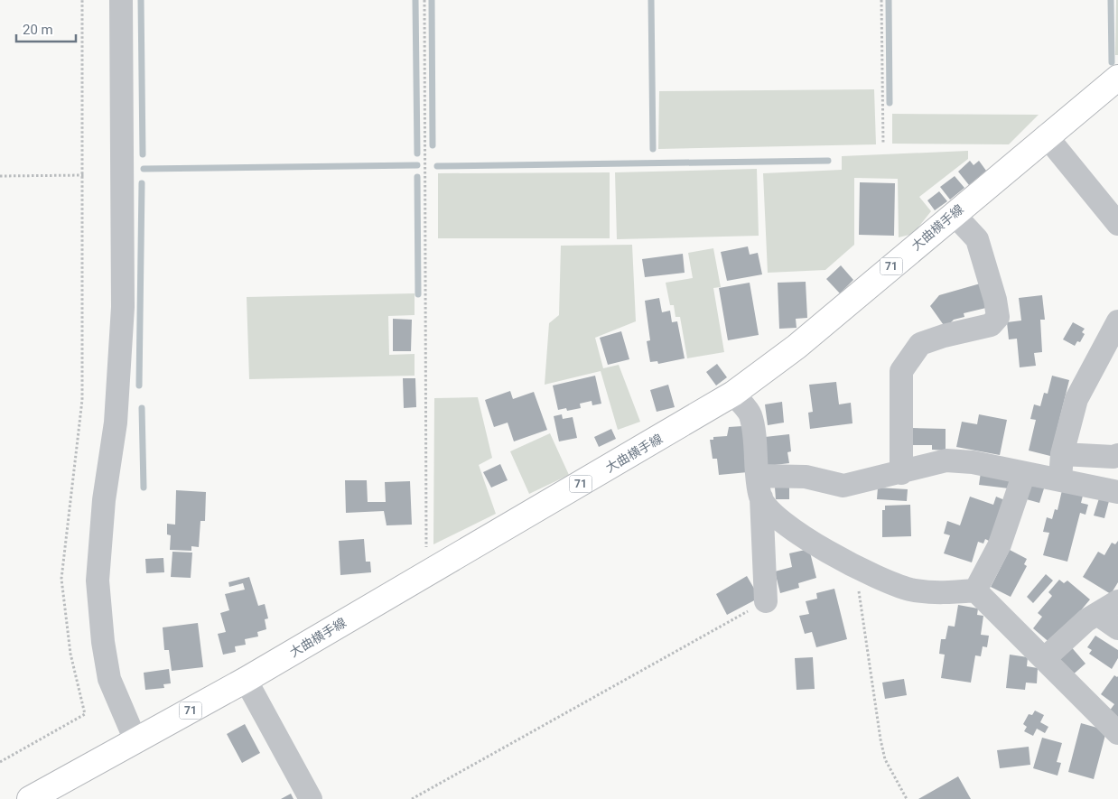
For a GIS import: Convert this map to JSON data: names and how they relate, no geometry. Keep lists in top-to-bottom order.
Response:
{
  "streets": {
    "main road": ["大曲横手線", "71"]
  },
  "scale_bar": "20 m"
}
